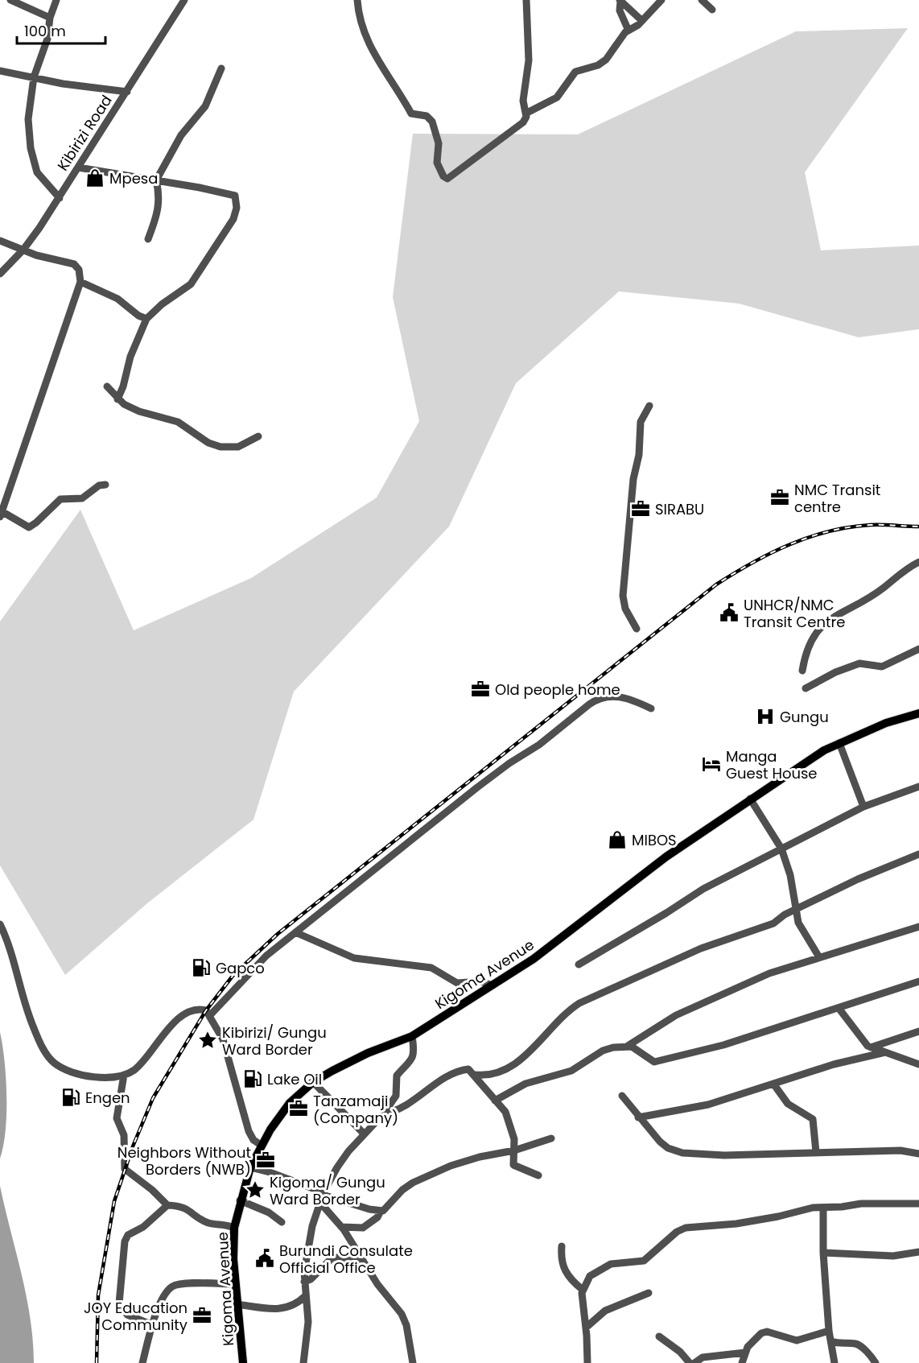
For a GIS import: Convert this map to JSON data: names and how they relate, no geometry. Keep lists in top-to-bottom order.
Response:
{
  "streets": {
    "main road": ["Kigoma Avenue"],
    "street": ["Kibirizi Road"]
  },
  "places": {
    "shop": ["Mpesa", "MIBOS"],
    "office": [
      "NMC Transit centre",
      "SIRABU",
      "Old people home",
      "Tanzamaji (Company)",
      "Neighbors Without Borders (NWB)",
      "JOY Education Community"
    ],
    "public building": ["UNHCR/NMC Transit Centre", "Burundi Consulate Official Office"],
    "hospital": ["Gungu"],
    "hotel": ["Manga Guest House"],
    "fuel station": ["Gapco", "Lake Oil", "Engen"],
    "place": ["Kibirizi/ Gungu Ward Border", "Kigoma/ Gungu Ward Border"]
  },
  "scale_bar": "100 m"
}
